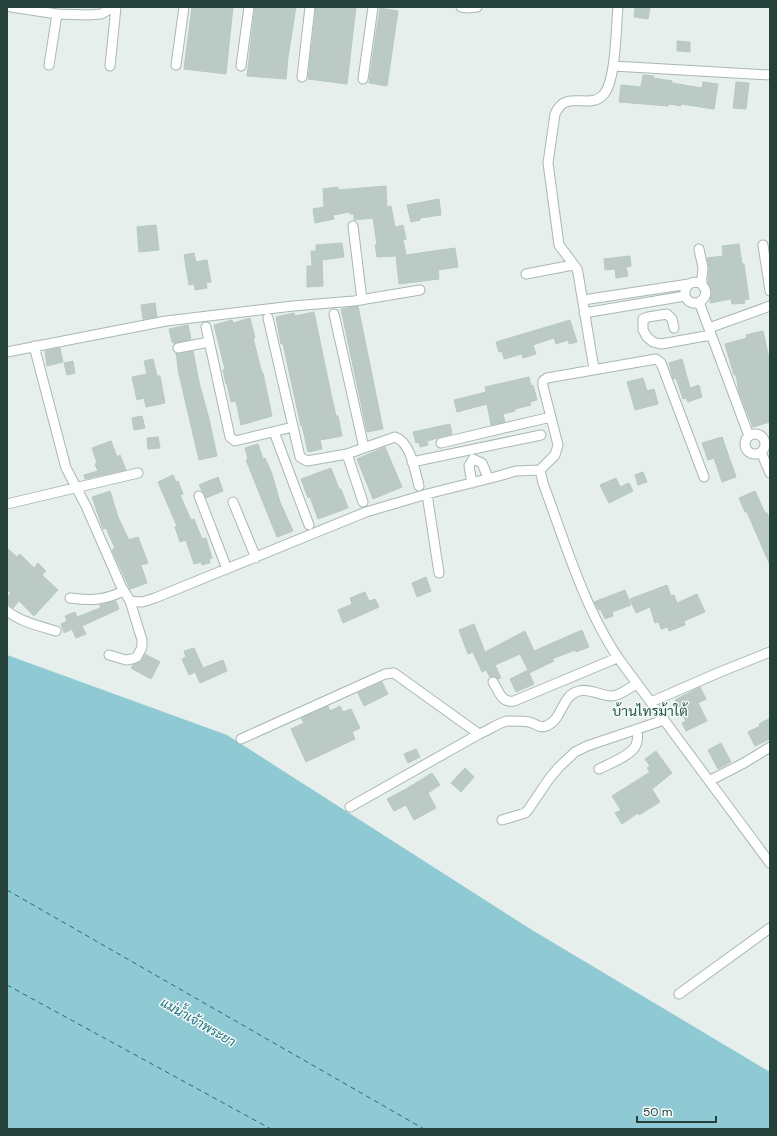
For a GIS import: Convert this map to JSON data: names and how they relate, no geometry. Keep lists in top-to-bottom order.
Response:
{
  "districts": ["บ้านไทรม้าใต้"],
  "water": ["แม่น้ำเจ้าพระยา"],
  "scale_bar": "50 m"
}
